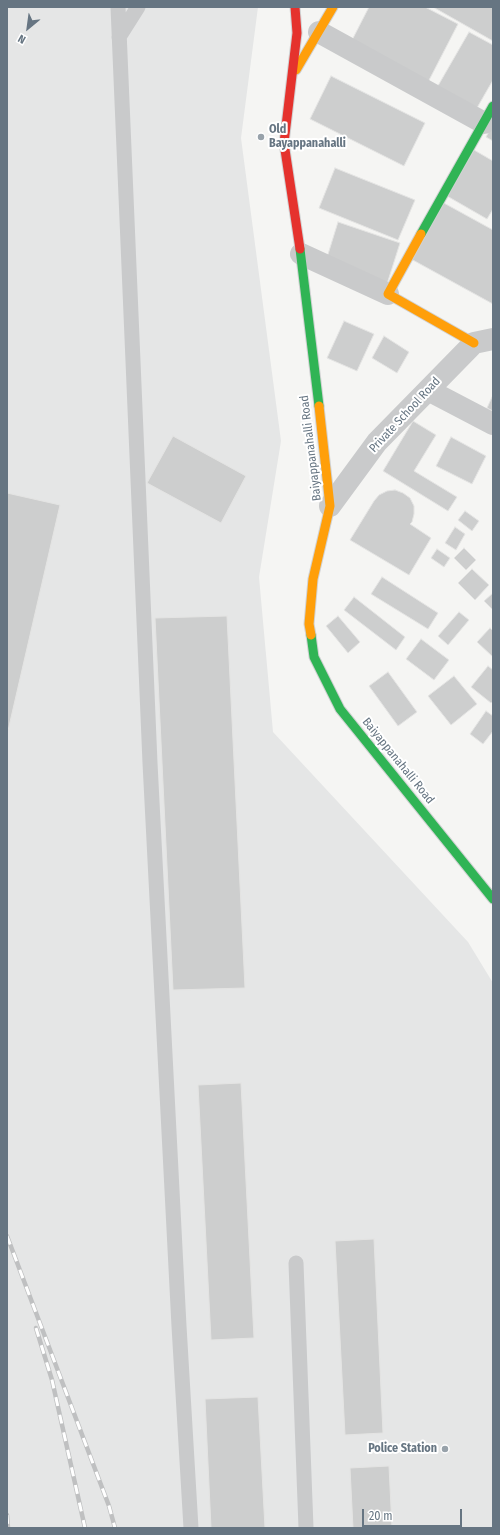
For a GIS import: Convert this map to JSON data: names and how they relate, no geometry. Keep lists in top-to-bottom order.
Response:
{
  "streets": {
    "street": ["Private School Road", "Baiyappanahalli Road"]
  },
  "crossings": [
    ["Private School Road", "Baiyappanahalli Road"]
  ],
  "places": ["Old Bayappanahalli", "Police Station"],
  "scale_bar": "20 m",
  "north": "bottom left"
}
